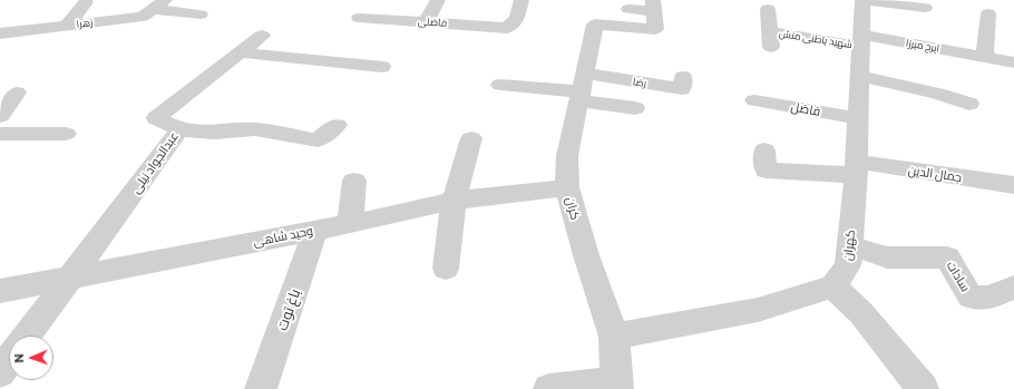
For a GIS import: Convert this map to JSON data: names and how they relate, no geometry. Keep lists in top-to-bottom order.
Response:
{
  "streets": {
    "street": [
      "فاضلی",
      "زهرا",
      "شهید باطنی منش",
      "ایرج میرزا",
      "رضا",
      "فاضل",
      "عبدالجواد نیلی",
      "جمال الدین",
      "کران",
      "وحید شاهی",
      "کهران",
      "سادات",
      "باغ توت"
    ]
  },
  "crossings": [
    ["شهید باطنی منش", "ایرج میرزا"],
    ["شهید باطنی منش", "کهران"],
    ["ایرج میرزا", "کهران"],
    ["رضا", "کران"],
    ["فاضل", "کهران"],
    ["عبدالجواد نیلی", "وحید شاهی"],
    ["جمال الدین", "کهران"],
    ["کران", "وحید شاهی"],
    ["وحید شاهی", "باغ توت"],
    ["کهران", "سادات"]
  ],
  "north": "left"
}
